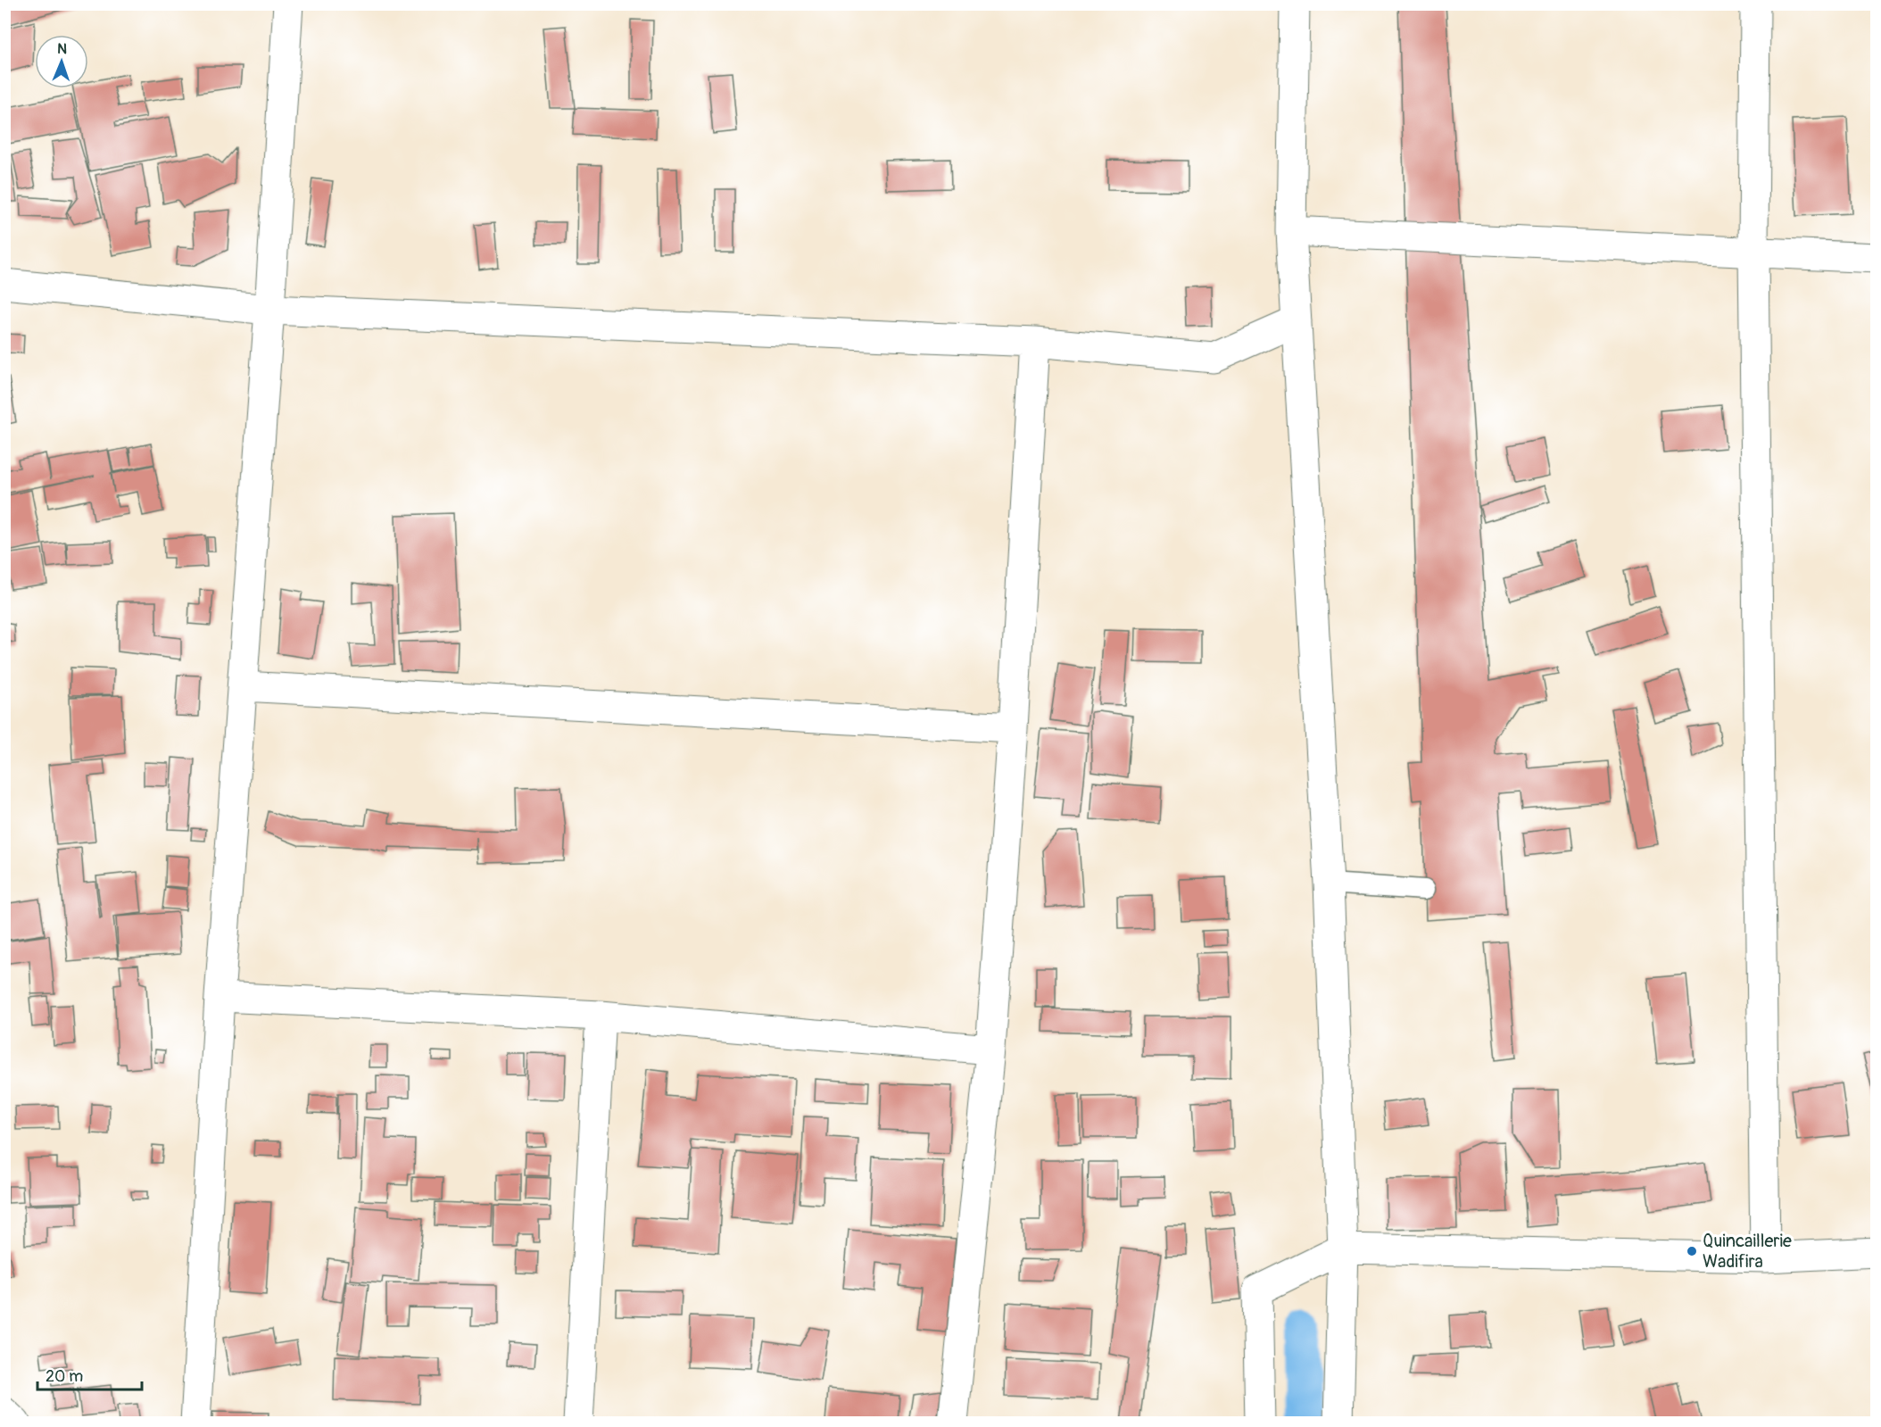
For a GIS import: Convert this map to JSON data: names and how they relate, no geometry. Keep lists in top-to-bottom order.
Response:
{
  "places": ["Quincaillerie Wadifira"],
  "scale_bar": "20 m",
  "north": "top"
}
